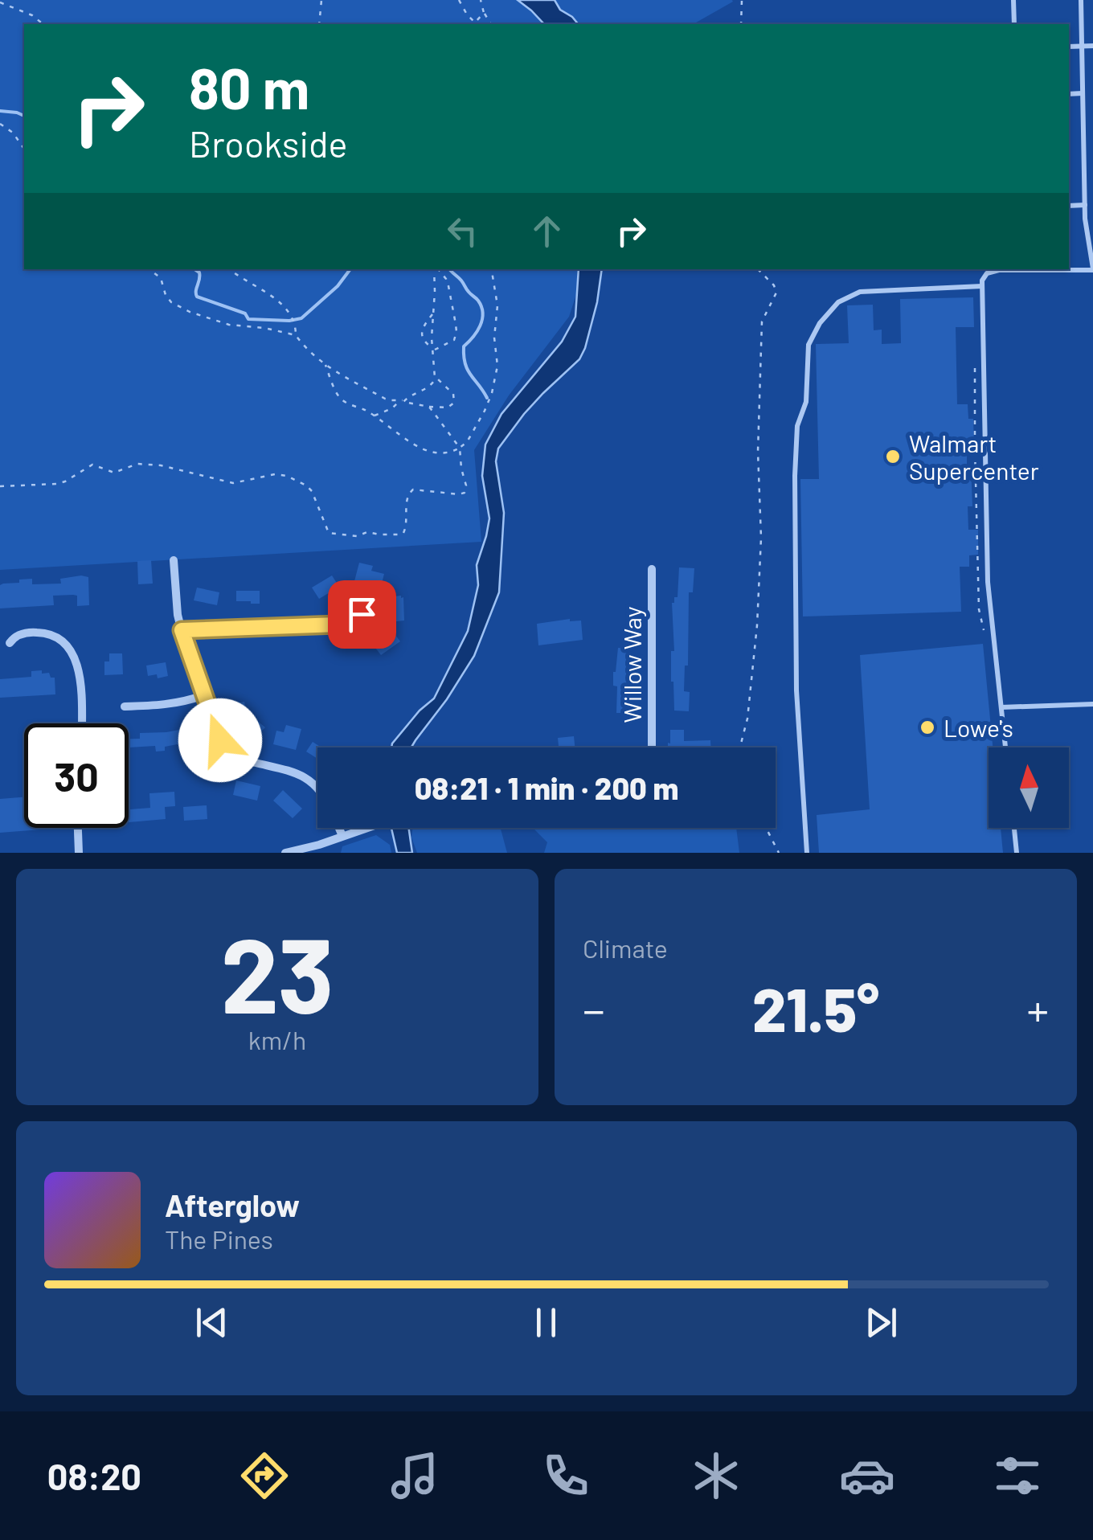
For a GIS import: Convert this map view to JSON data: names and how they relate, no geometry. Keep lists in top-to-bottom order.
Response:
{
  "streets": {
    "street": ["Willow Way"]
  },
  "places": ["Walmart Supercenter", "Lowe's"],
  "north": "top",
  "page": {
    "turn": ["80 m", "Brookside"],
    "limit": "30",
    "trip": "08:21 · 1 min · 200 m",
    "tile": [
      ["23", "km/h"],
      "Climate"
    ],
    "heat": ["−", "21.5°", "+"],
    "song": ["Afterglow", "The Pines"],
    "tabs": "08:20"
  }
}
